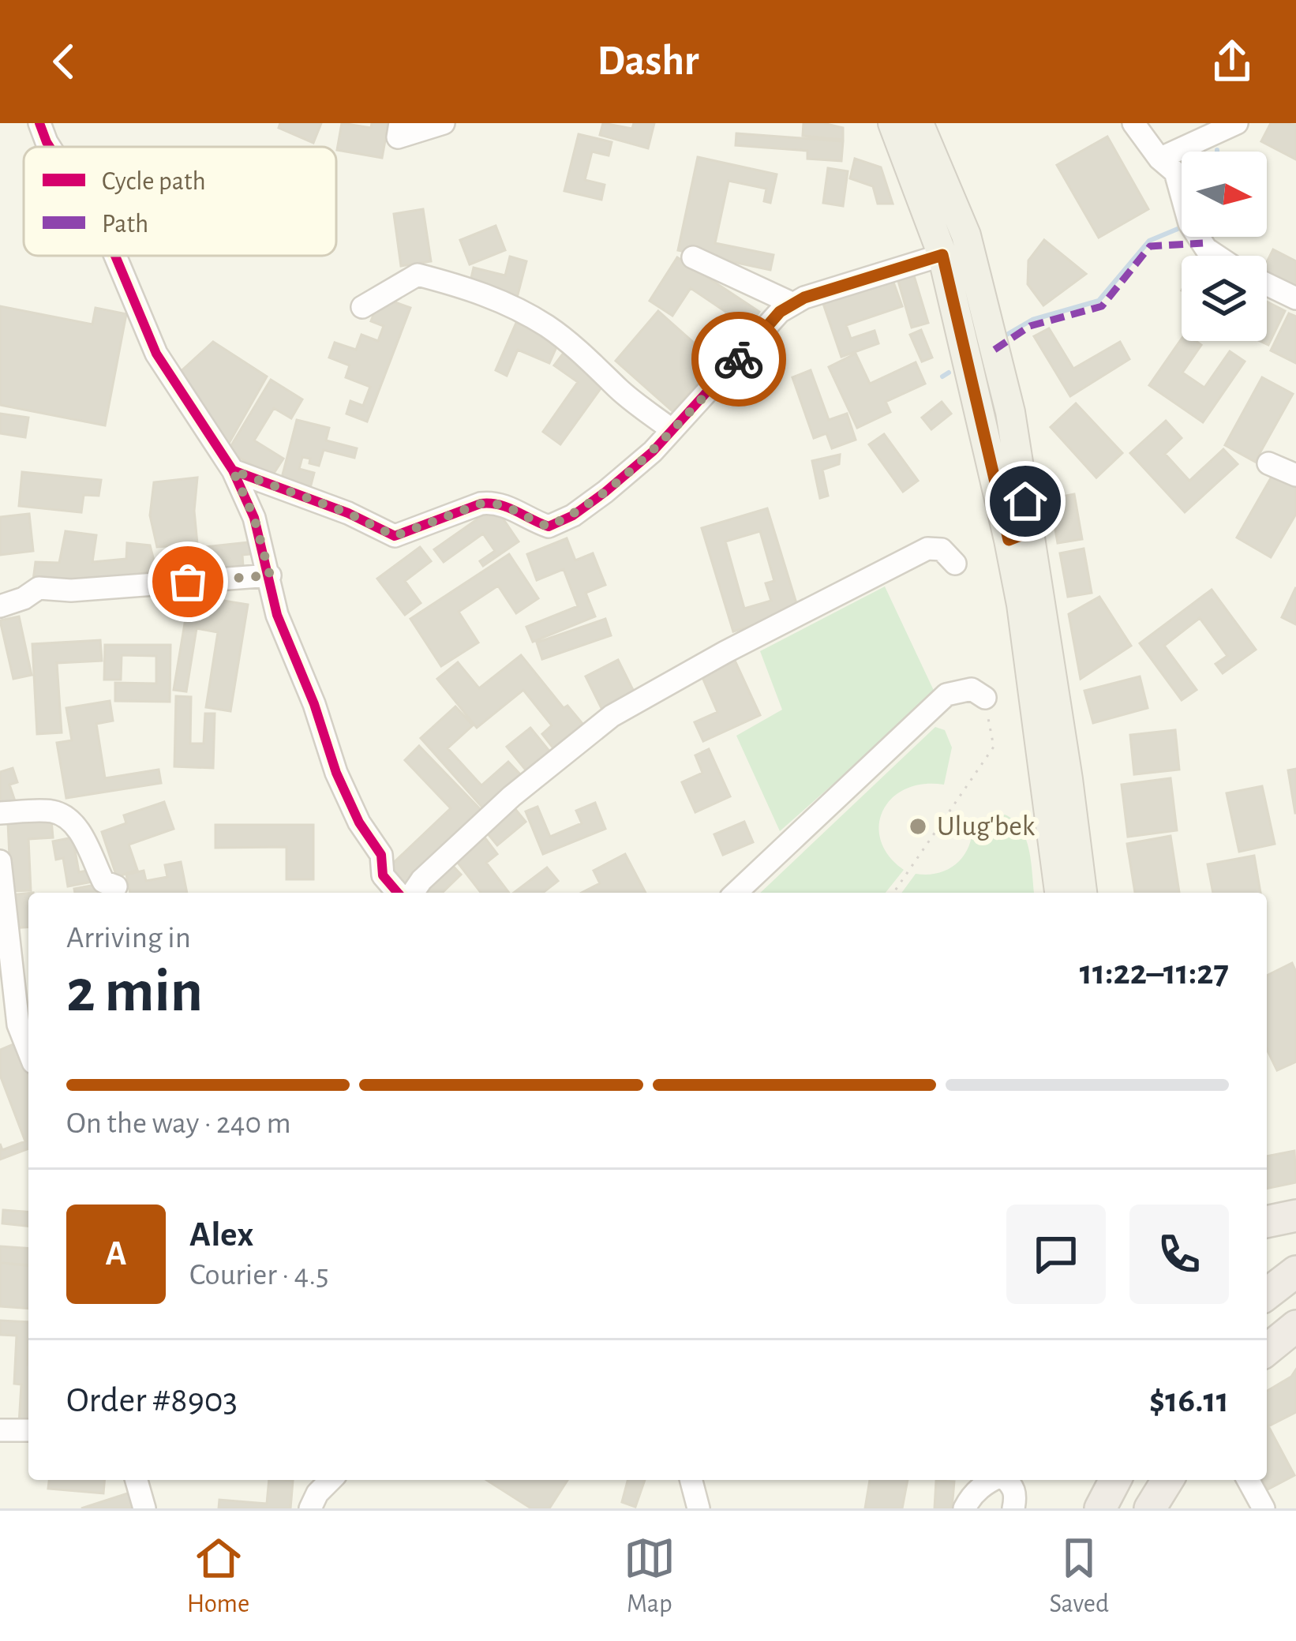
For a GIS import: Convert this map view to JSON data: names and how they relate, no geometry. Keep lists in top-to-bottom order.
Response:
{
  "places": ["Ulug'bek"],
  "legend": ["Cycle path", "Path"],
  "north": "right",
  "page": {
    "header": "Dashr",
    "heading": ["2 min", "Arriving in", "11:22–11:27"],
    "panel": [
      "Alex",
      "Courier · 4.5",
      "Order #8903",
      "$16.11"
    ],
    "bar": "On the way · 240 m",
    "round": "A",
    "tabs": ["Home", "Map", "Saved"]
  }
}
